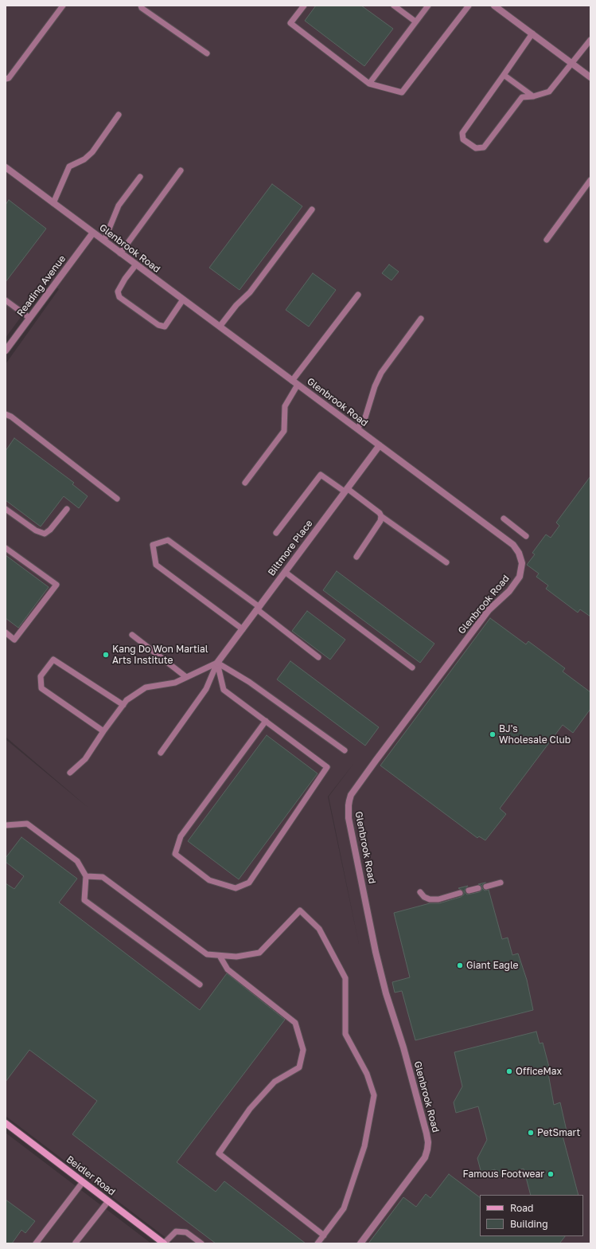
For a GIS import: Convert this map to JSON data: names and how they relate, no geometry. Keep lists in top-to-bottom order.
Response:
{
  "streets": {
    "street": [
      "Glenbrook Road",
      "Reading Avenue",
      "Biltmore Place",
      "Beidler Road"
    ]
  },
  "crossings": [
    ["Glenbrook Road", "Reading Avenue"],
    ["Glenbrook Road", "Biltmore Place"]
  ],
  "places": [
    "Kang Do Won Martial Arts Institute",
    "BJ's Wholesale Club",
    "Giant Eagle",
    "OfficeMax",
    "PetSmart",
    "Famous Footwear"
  ],
  "legend": ["Road", "Building"]
}
